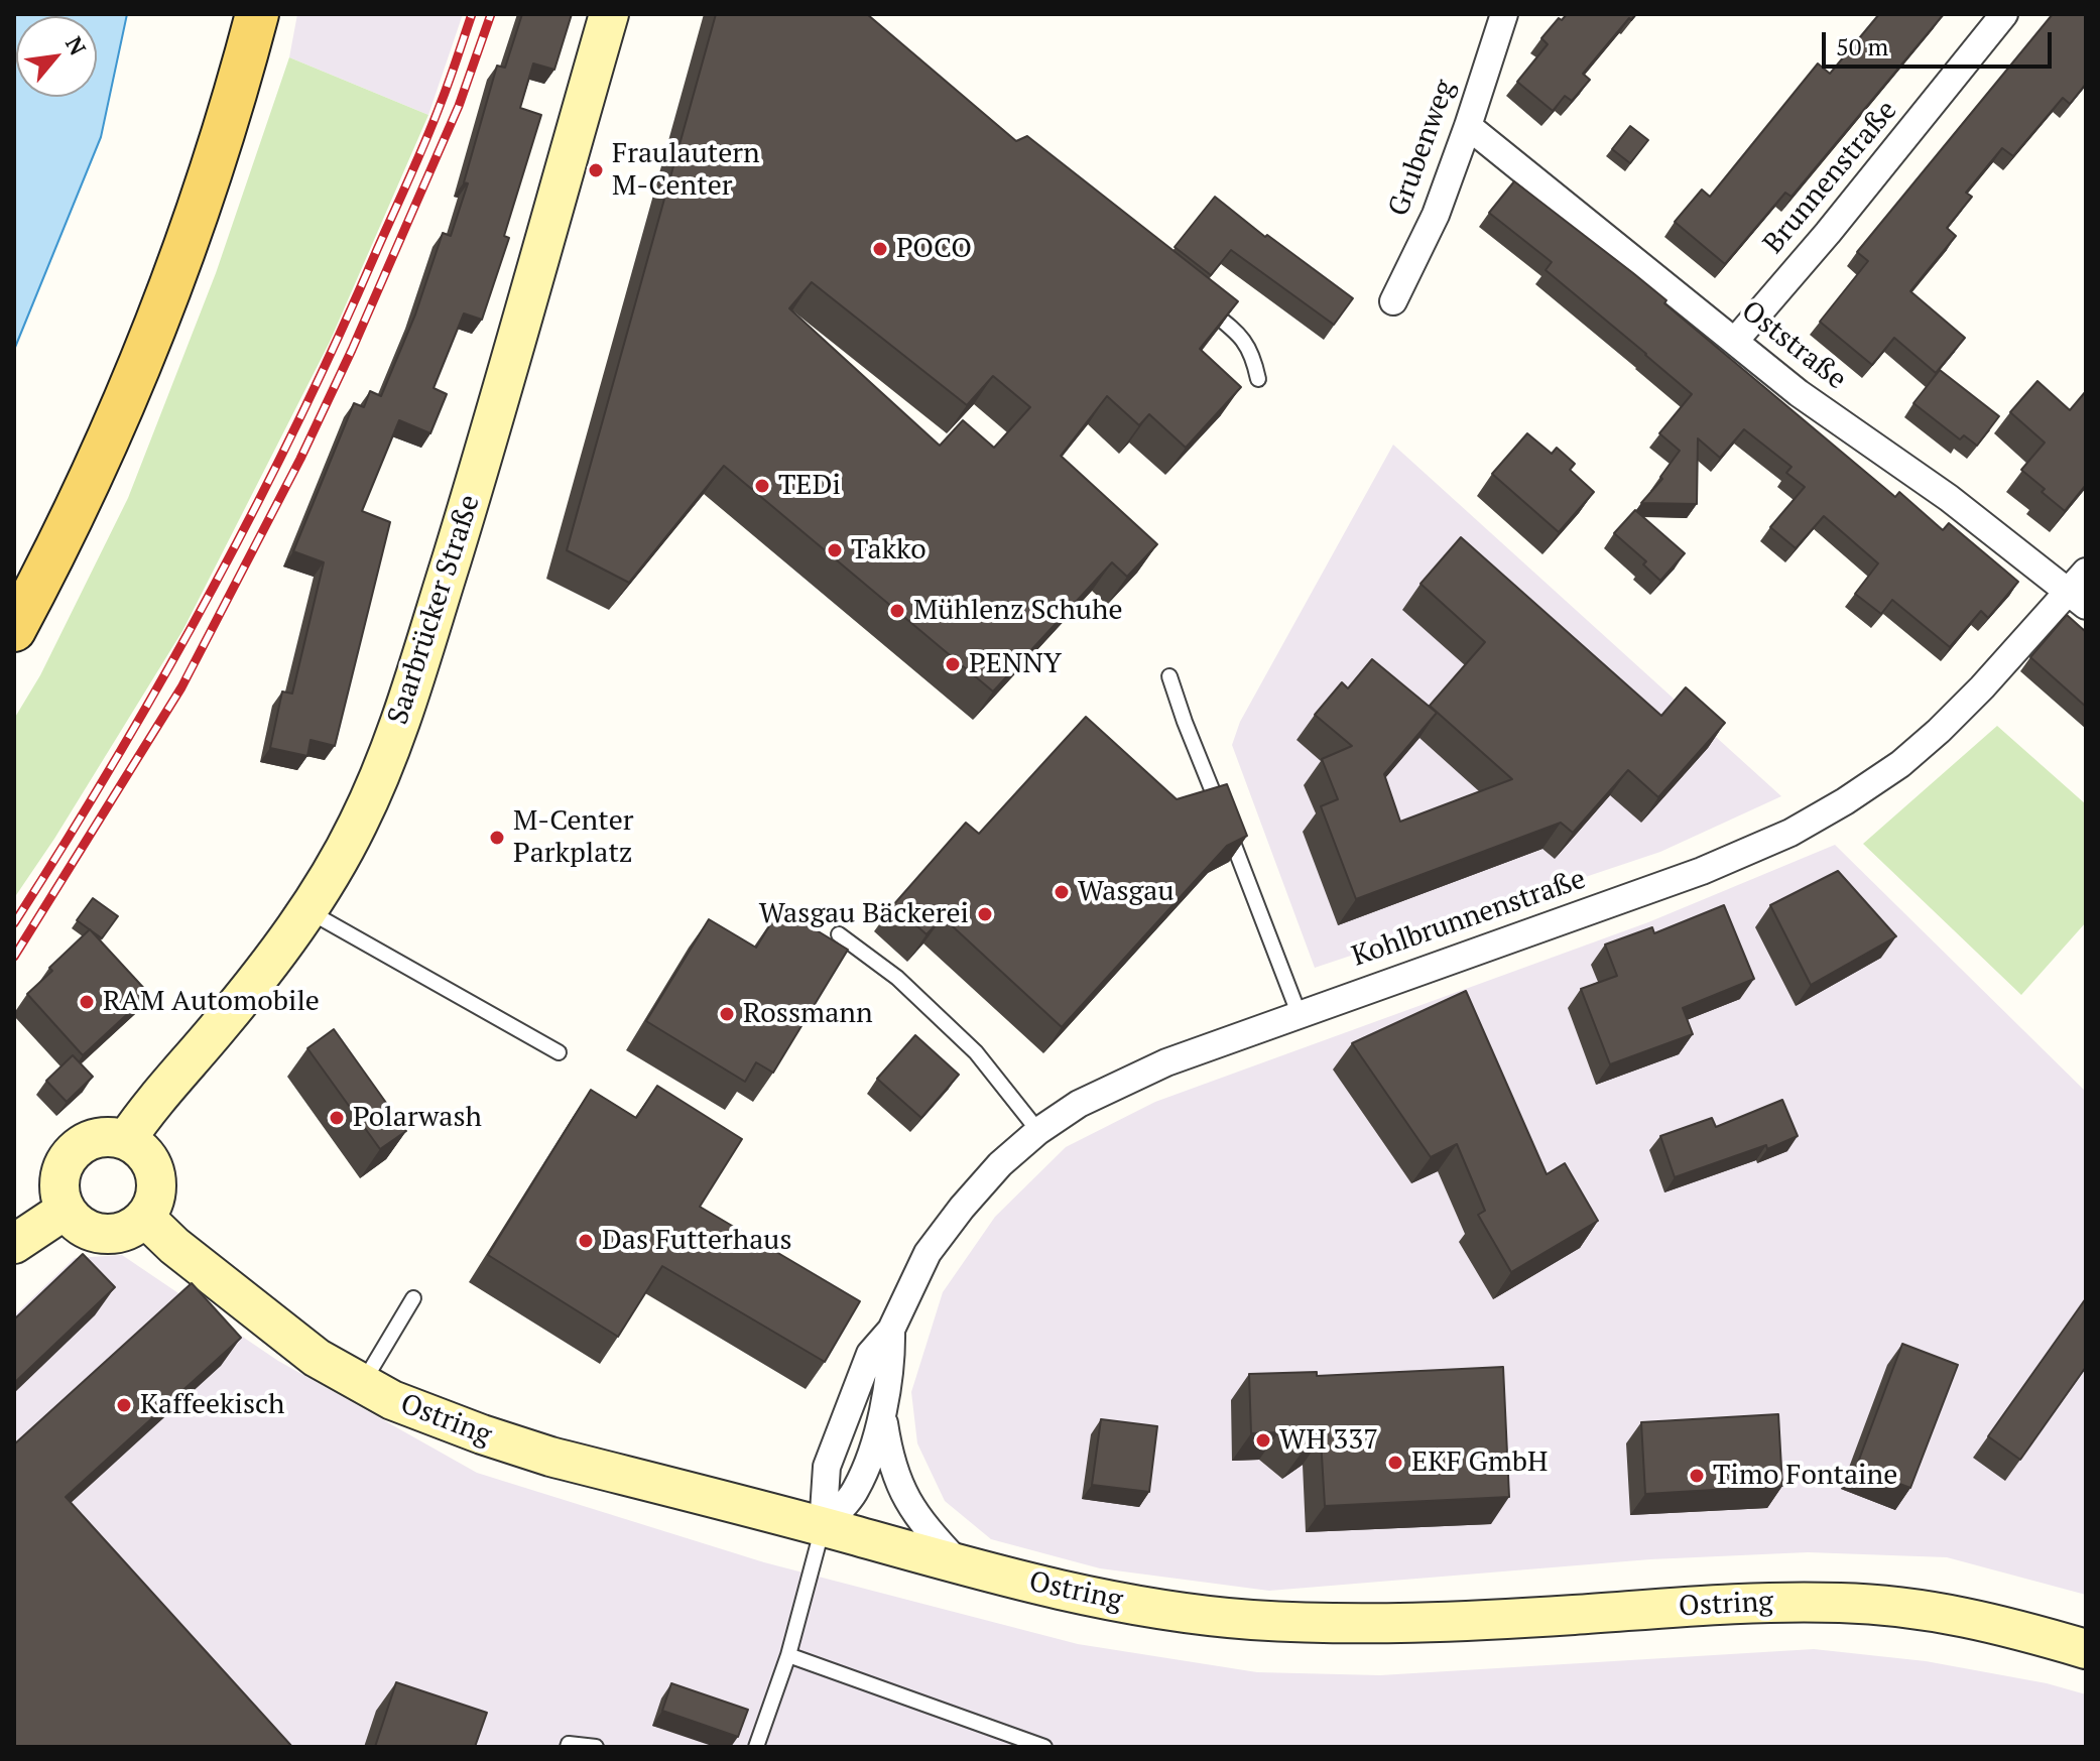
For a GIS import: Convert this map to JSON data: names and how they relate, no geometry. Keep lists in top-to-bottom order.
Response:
{
  "streets": {
    "street": [
      "Grubenweg",
      "Brunnenstraße",
      "Oststraße",
      "Saarbrücker Straße",
      "Kohlbrunnenstraße",
      "Ostring"
    ]
  },
  "crossings": [
    ["Grubenweg", "Oststraße"],
    ["Brunnenstraße", "Oststraße"],
    ["Oststraße", "Kohlbrunnenstraße"],
    ["Saarbrücker Straße", "Ostring"],
    ["Kohlbrunnenstraße", "Ostring"]
  ],
  "places": [
    "Fraulautern M-Center",
    "POCO",
    "TEDi",
    "Takko",
    "Mühlenz Schuhe",
    "PENNY",
    "M-Center Parkplatz",
    "Wasgau",
    "Wasgau Bäckerei",
    "RAM Automobile",
    "Rossmann",
    "Polarwash",
    "Das Futterhaus",
    "Kaffeekisch",
    "WH 337",
    "EKF GmbH",
    "Timo Fontaine"
  ],
  "scale_bar": "50 m",
  "north": "top right"
}
